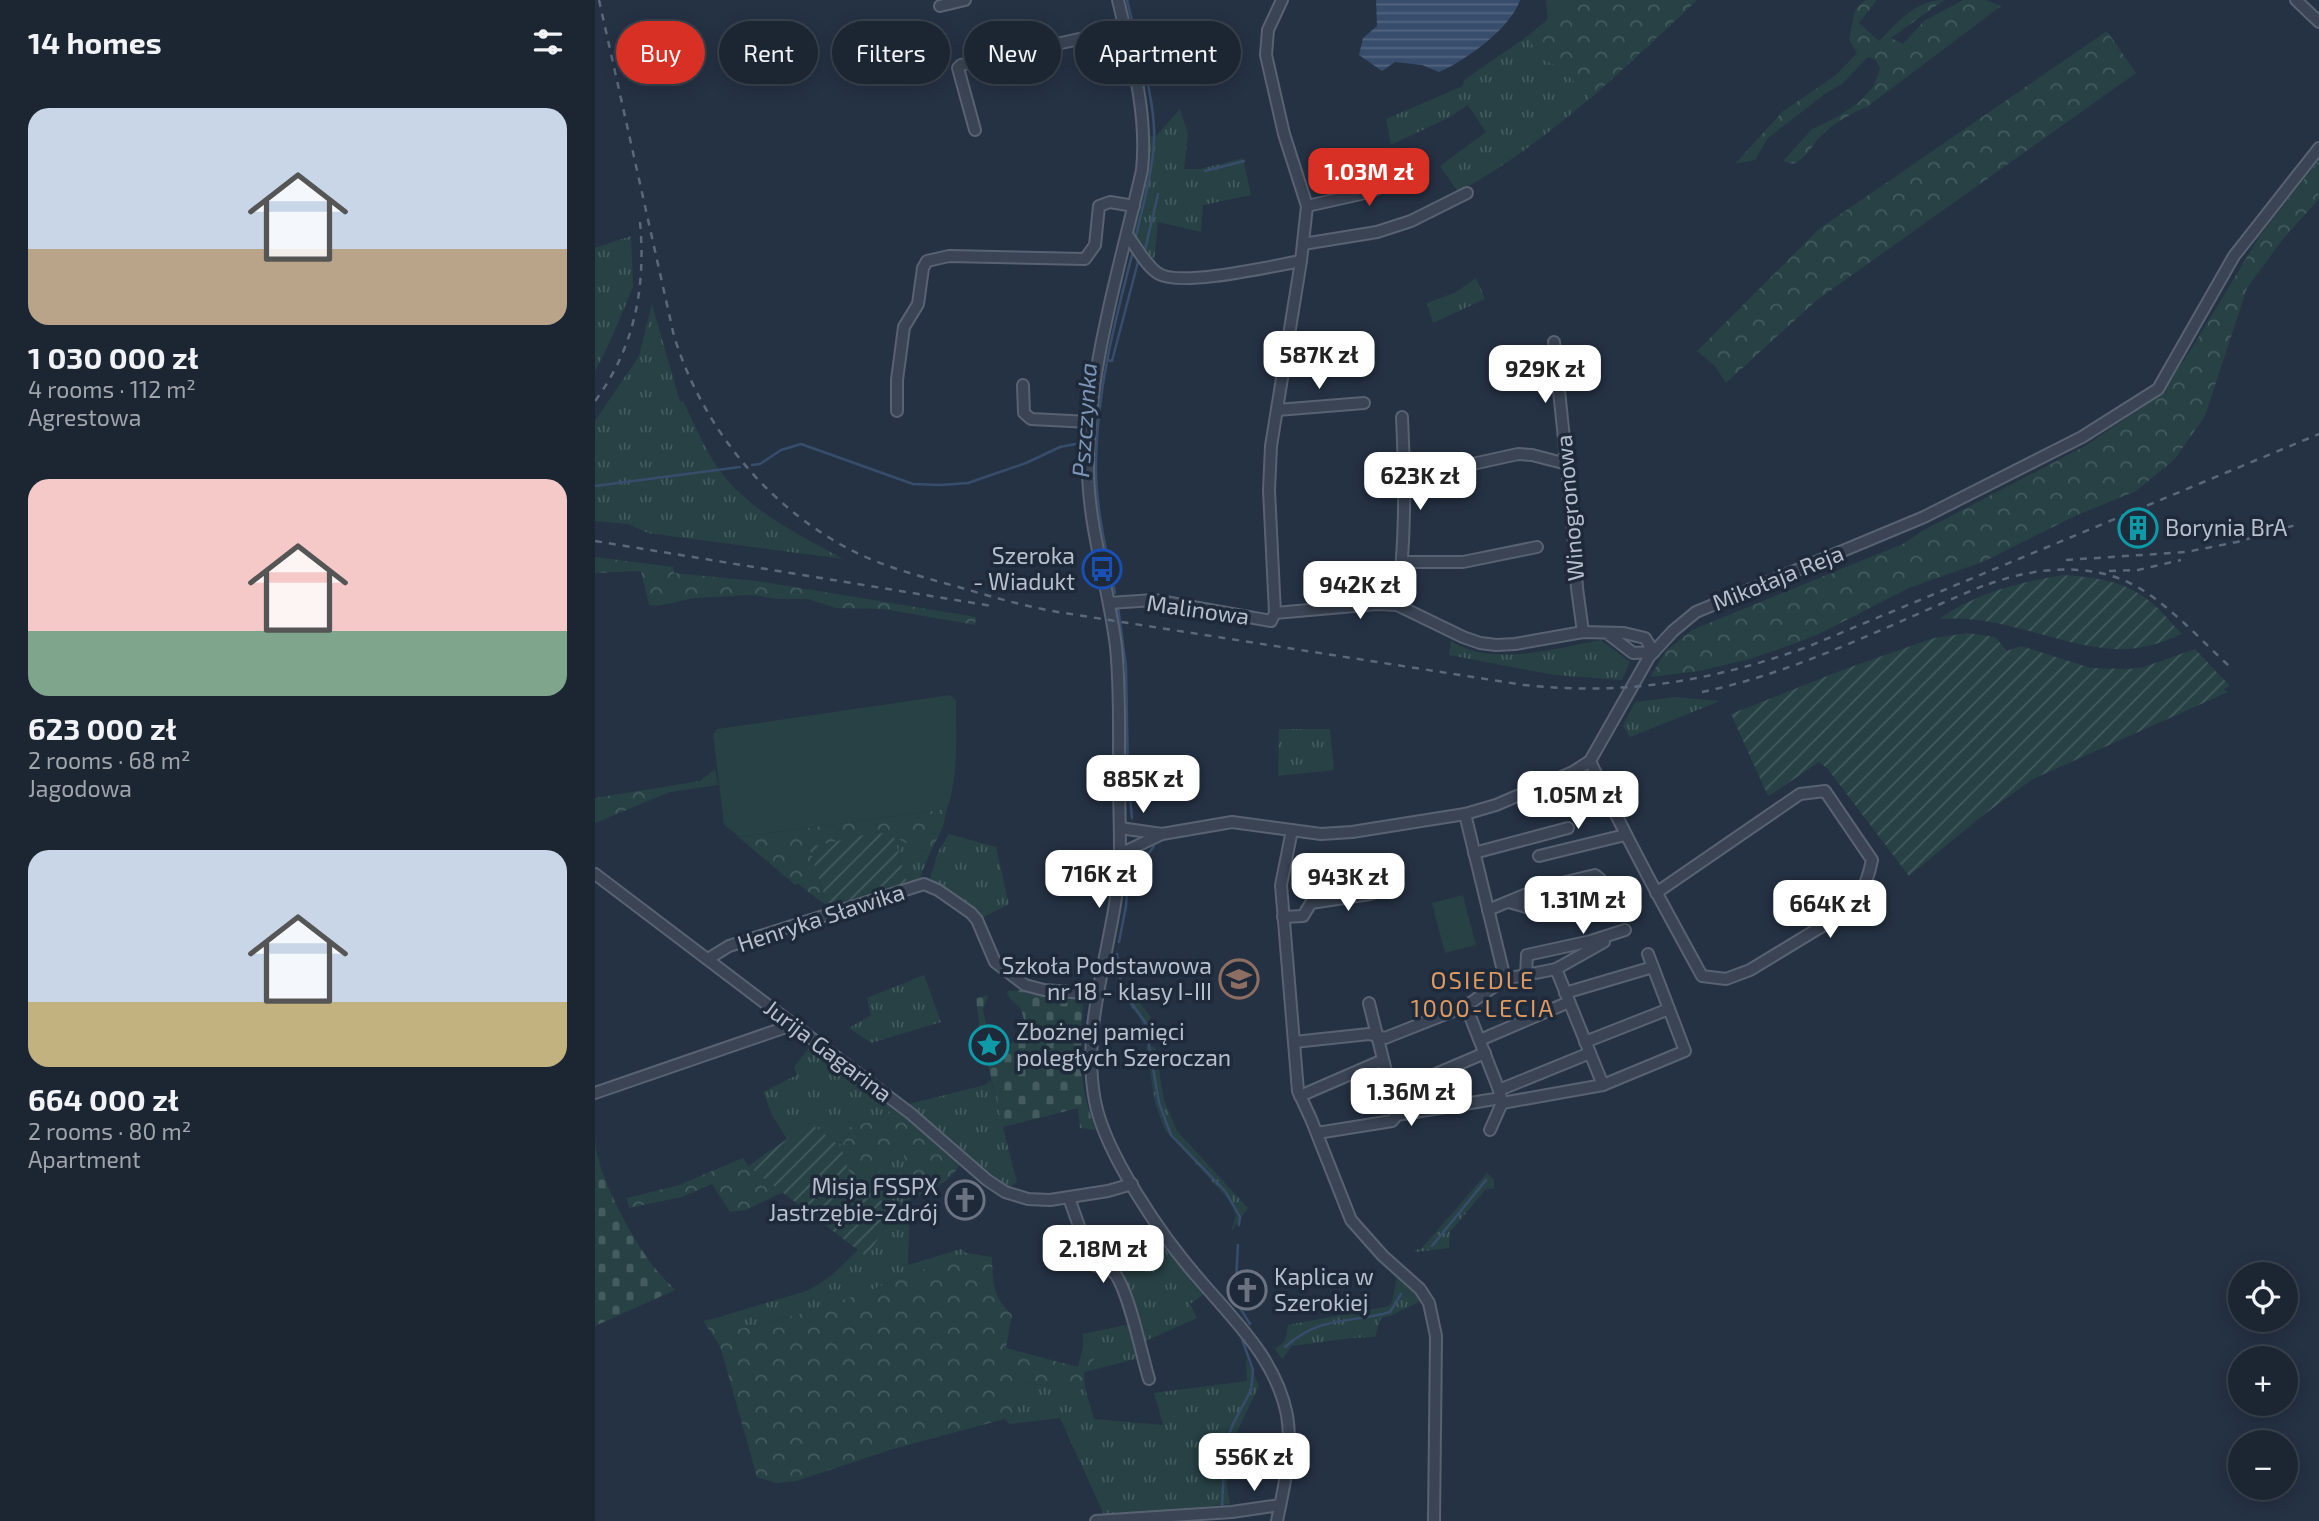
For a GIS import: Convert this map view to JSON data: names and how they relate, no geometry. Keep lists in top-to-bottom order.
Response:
{
  "streets": {
    "street": [
      "Winogronowa",
      "Mikołaja Reja",
      "Malinowa",
      "Henryka Sławika",
      "Jurija Gagarina"
    ]
  },
  "crossings": [
    ["Winogronowa", "Malinowa"],
    ["Henryka Sławika", "Jurija Gagarina"]
  ],
  "districts": ["OSIEDLE 1000-LECIA"],
  "water": ["Pszczynka"],
  "places": {
    "building": ["Borynia BrA"],
    "bus stop": ["Szeroka - Wiadukt"],
    "school or university": ["Szkoła Podstawowa nr 18 - klasy I-III"],
    "place": ["Zbożnej pamięci poległych Szeroczan"],
    "church": ["Misja FSSPX Jastrzębie-Zdrój", "Kaplica w Szerokiej"]
  },
  "page": {
    "heading": "14 homes",
    "chip": [
      "Buy",
      "Rent",
      "Filters",
      "New",
      "Apartment"
    ],
    "list": [
      {
        "name": "1 030 000 zł",
        "note": "4 rooms · 112 m² · Agrestowa"
      },
      {
        "name": "623 000 zł",
        "note": "2 rooms · 68 m² · Jagodowa"
      },
      {
        "name": "664 000 zł",
        "note": "2 rooms · 80 m² · Apartment"
      }
    ],
    "price": [
      "1.03M zł",
      "587K zł",
      "929K zł",
      "623K zł",
      "942K zł",
      "885K zł",
      "1.05M zł",
      "716K zł",
      "943K zł",
      "1.31M zł",
      "664K zł",
      "1.36M zł",
      "2.18M zł",
      "556K zł"
    ],
    "map_buttons": ["+", "−"]
  }
}
